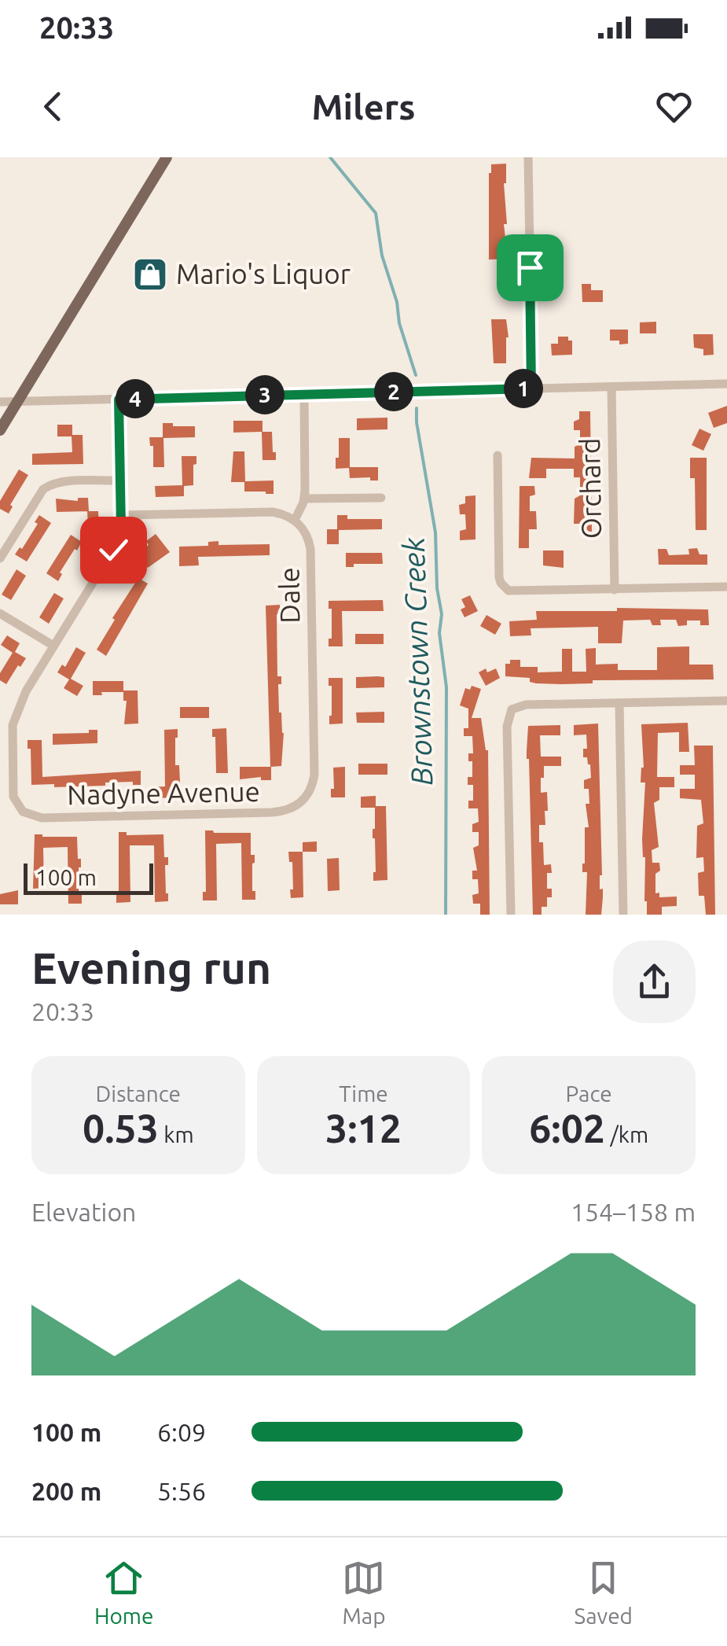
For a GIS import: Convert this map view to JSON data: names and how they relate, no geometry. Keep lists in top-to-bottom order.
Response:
{
  "streets": {
    "street": ["Orchard", "Dale", "Nadyne Avenue"]
  },
  "crossings": [
    ["Dale", "Nadyne Avenue"]
  ],
  "water": ["Brownstown Creek"],
  "places": {
    "shop": ["Mario's Liquor"]
  },
  "scale_bar": "100 m",
  "page": {
    "status": "20:33",
    "header": "Milers",
    "pins": [
      "1",
      "2",
      "3",
      "4"
    ],
    "scale": "100 m",
    "heading": ["Evening run", "20:33"],
    "stats": [
      ["Distance", "0.53 km"],
      ["Time", "3:12"],
      ["Pace", "6:02 /km"]
    ],
    "chart": ["Elevation", "154–158 m"],
    "list": [
      {
        "name": "100 m",
        "note": "6:09"
      },
      {
        "name": "200 m",
        "note": "5:56"
      }
    ],
    "tabs": ["Home", "Map", "Saved"]
  }
}
